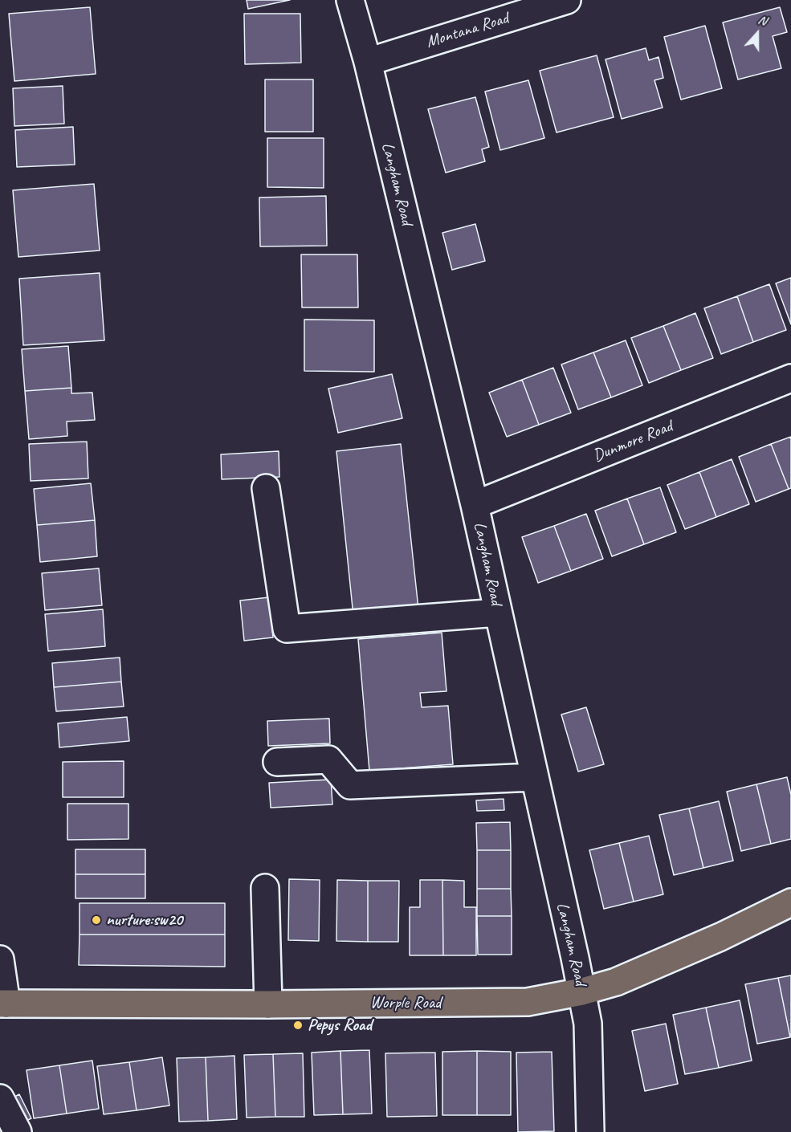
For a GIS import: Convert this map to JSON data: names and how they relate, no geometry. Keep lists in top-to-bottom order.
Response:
{
  "streets": {
    "main road": ["Worple Road"],
    "street": ["Montana Road", "Langham Road", "Dunmore Road"]
  },
  "crossings": [
    ["Montana Road", "Langham Road"],
    ["Langham Road", "Dunmore Road"],
    ["Langham Road", "Worple Road"]
  ],
  "places": ["nurture:sw20", "Pepys Road"],
  "north": "top"
}
